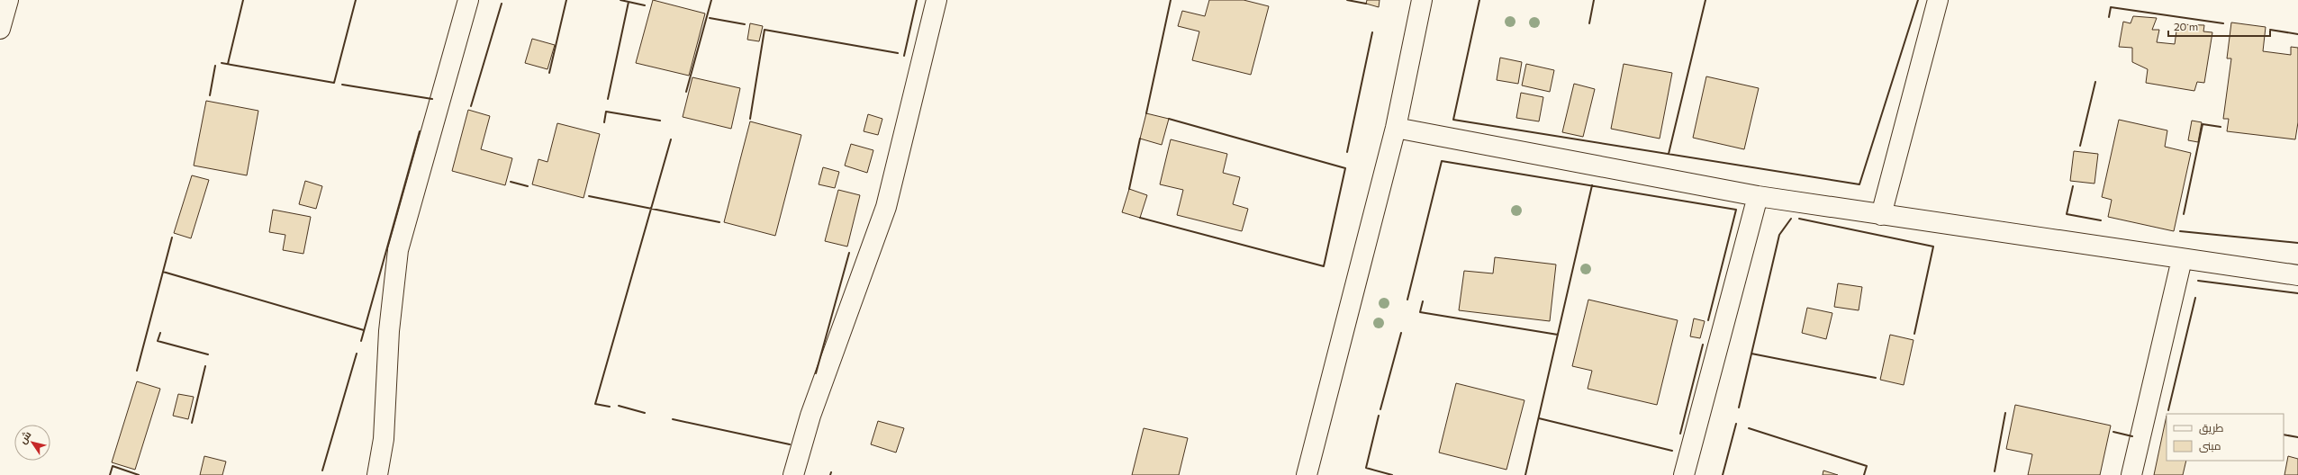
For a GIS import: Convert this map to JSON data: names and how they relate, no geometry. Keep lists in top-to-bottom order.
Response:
{
  "legend": ["طريق", "مبنى"],
  "scale_bar": "20 m",
  "north": "top left"
}
